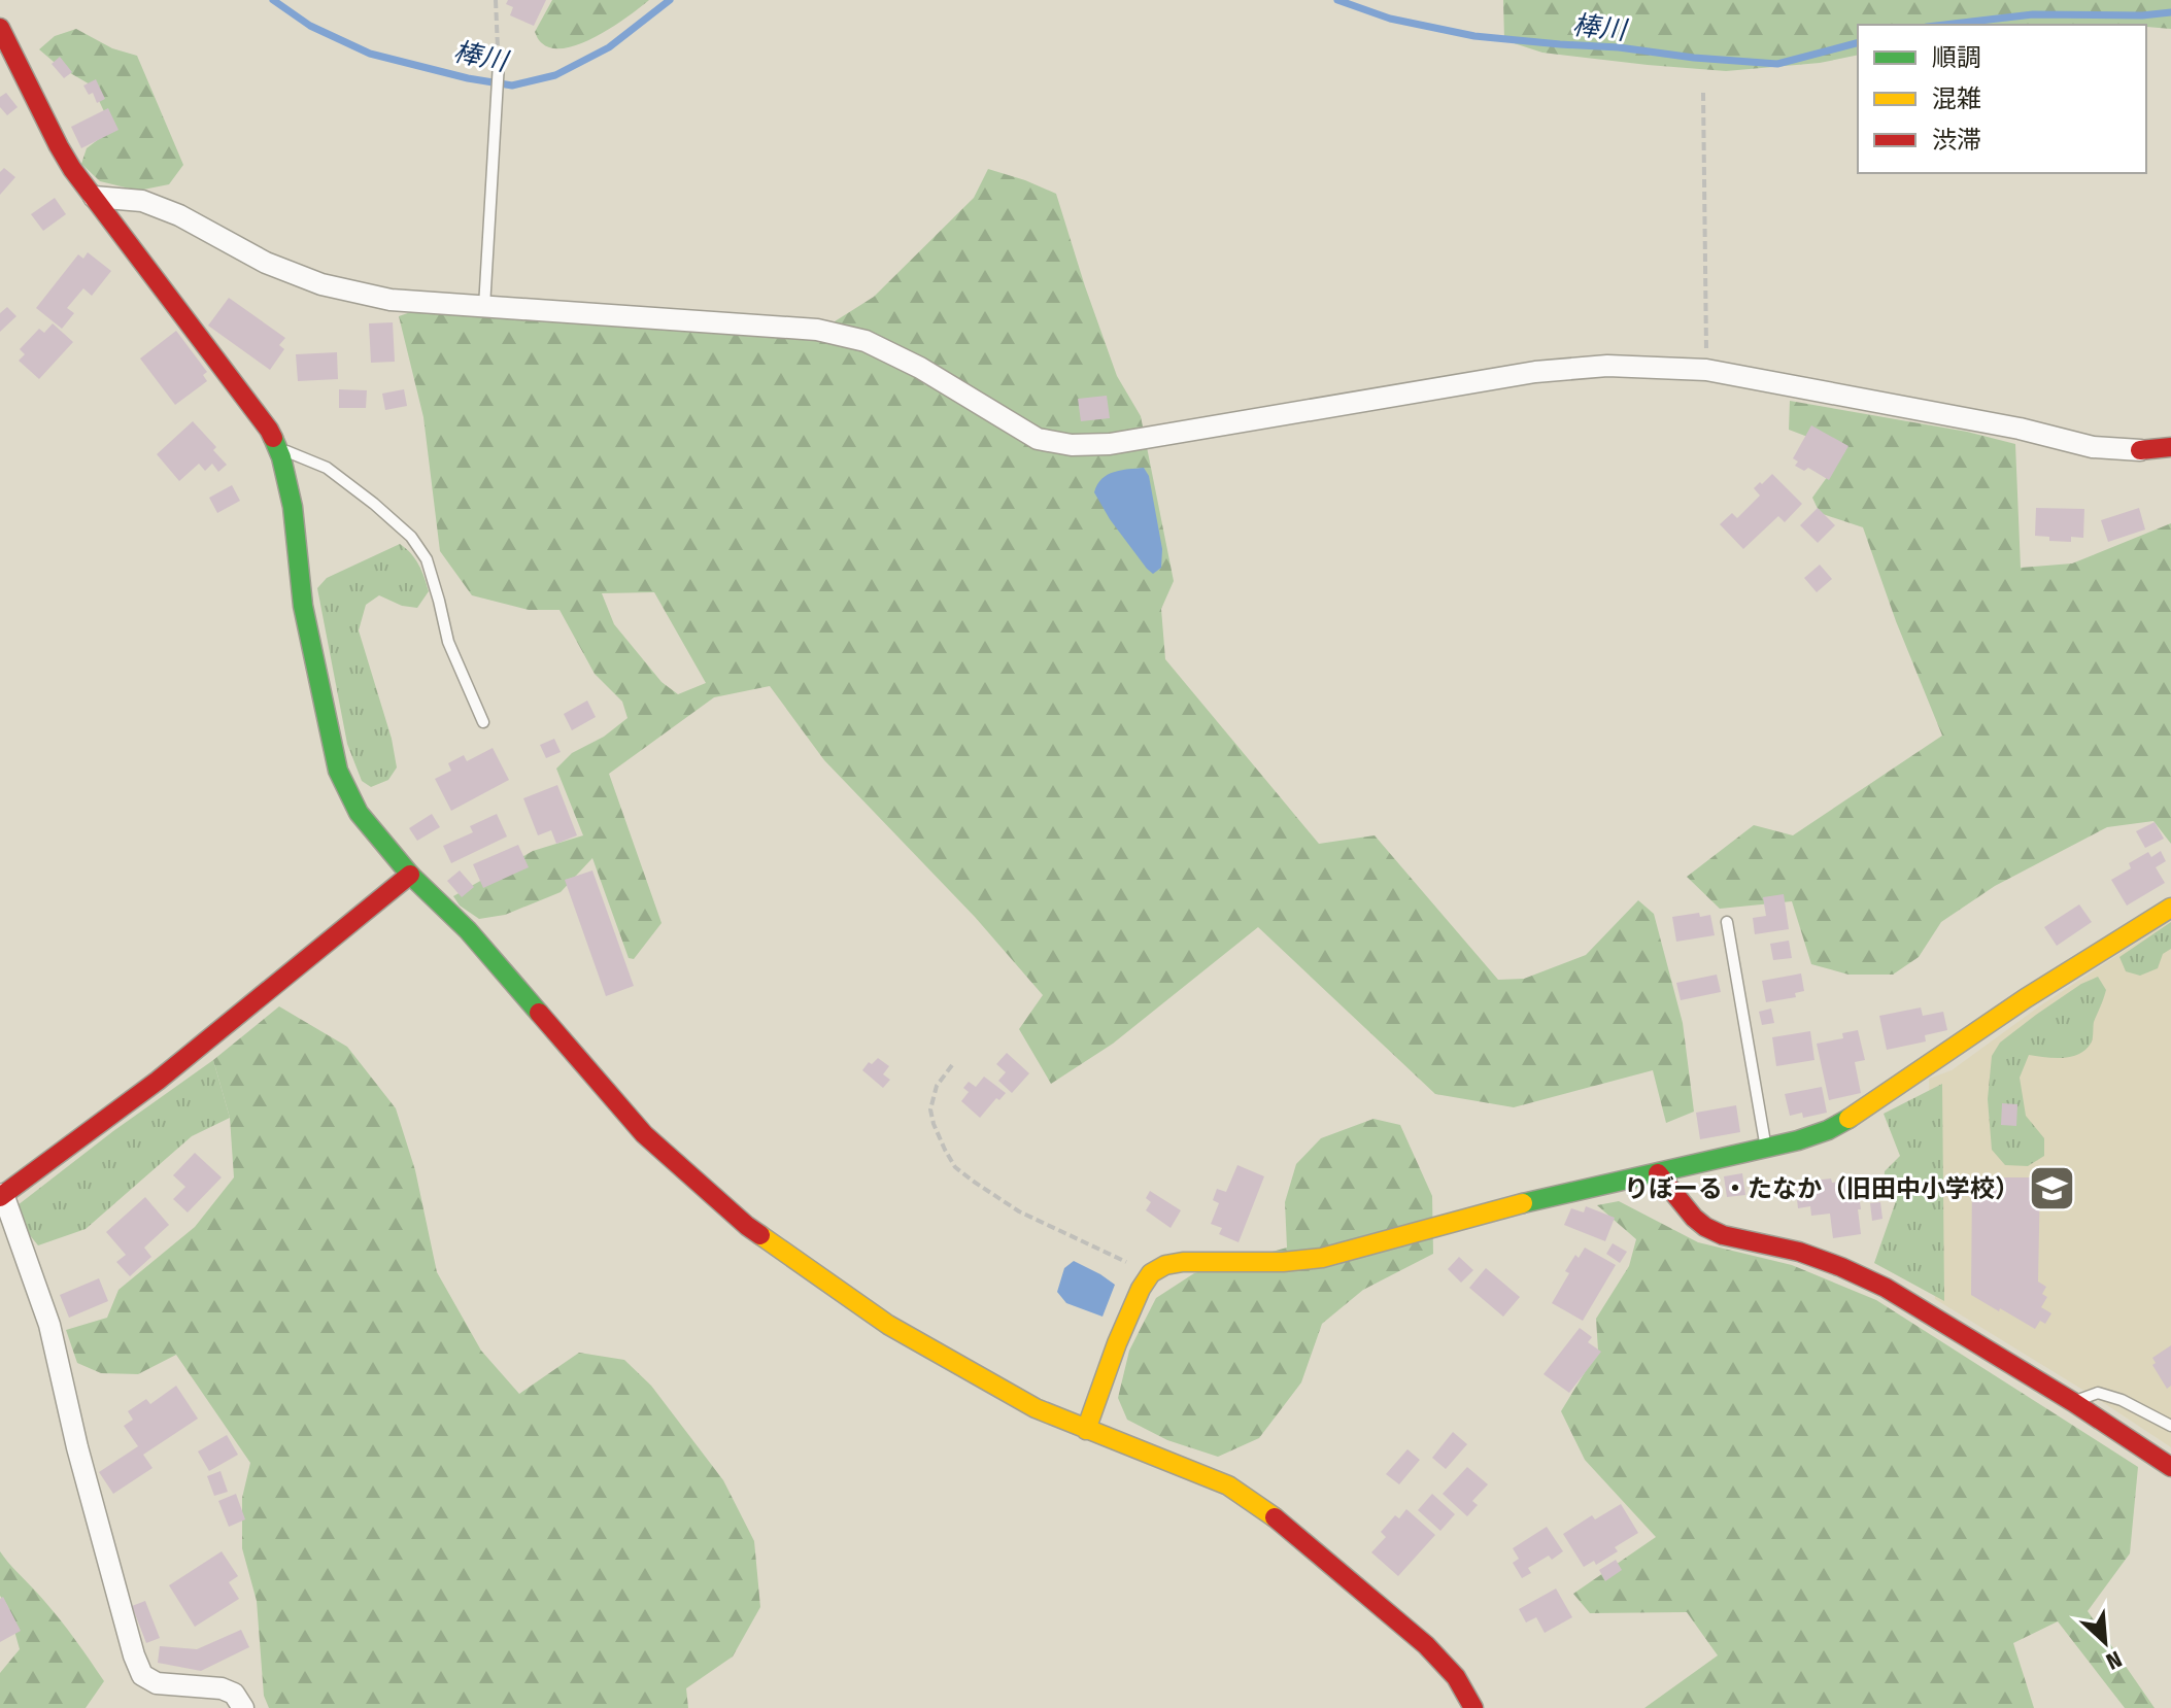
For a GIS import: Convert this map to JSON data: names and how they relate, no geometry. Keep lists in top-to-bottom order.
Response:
{
  "water": ["棒川"],
  "places": {
    "school or university": ["りぼーる・たなか（旧田中小学校）"]
  },
  "legend": ["順調", "混雑", "渋滞"],
  "north": "bottom right"
}
